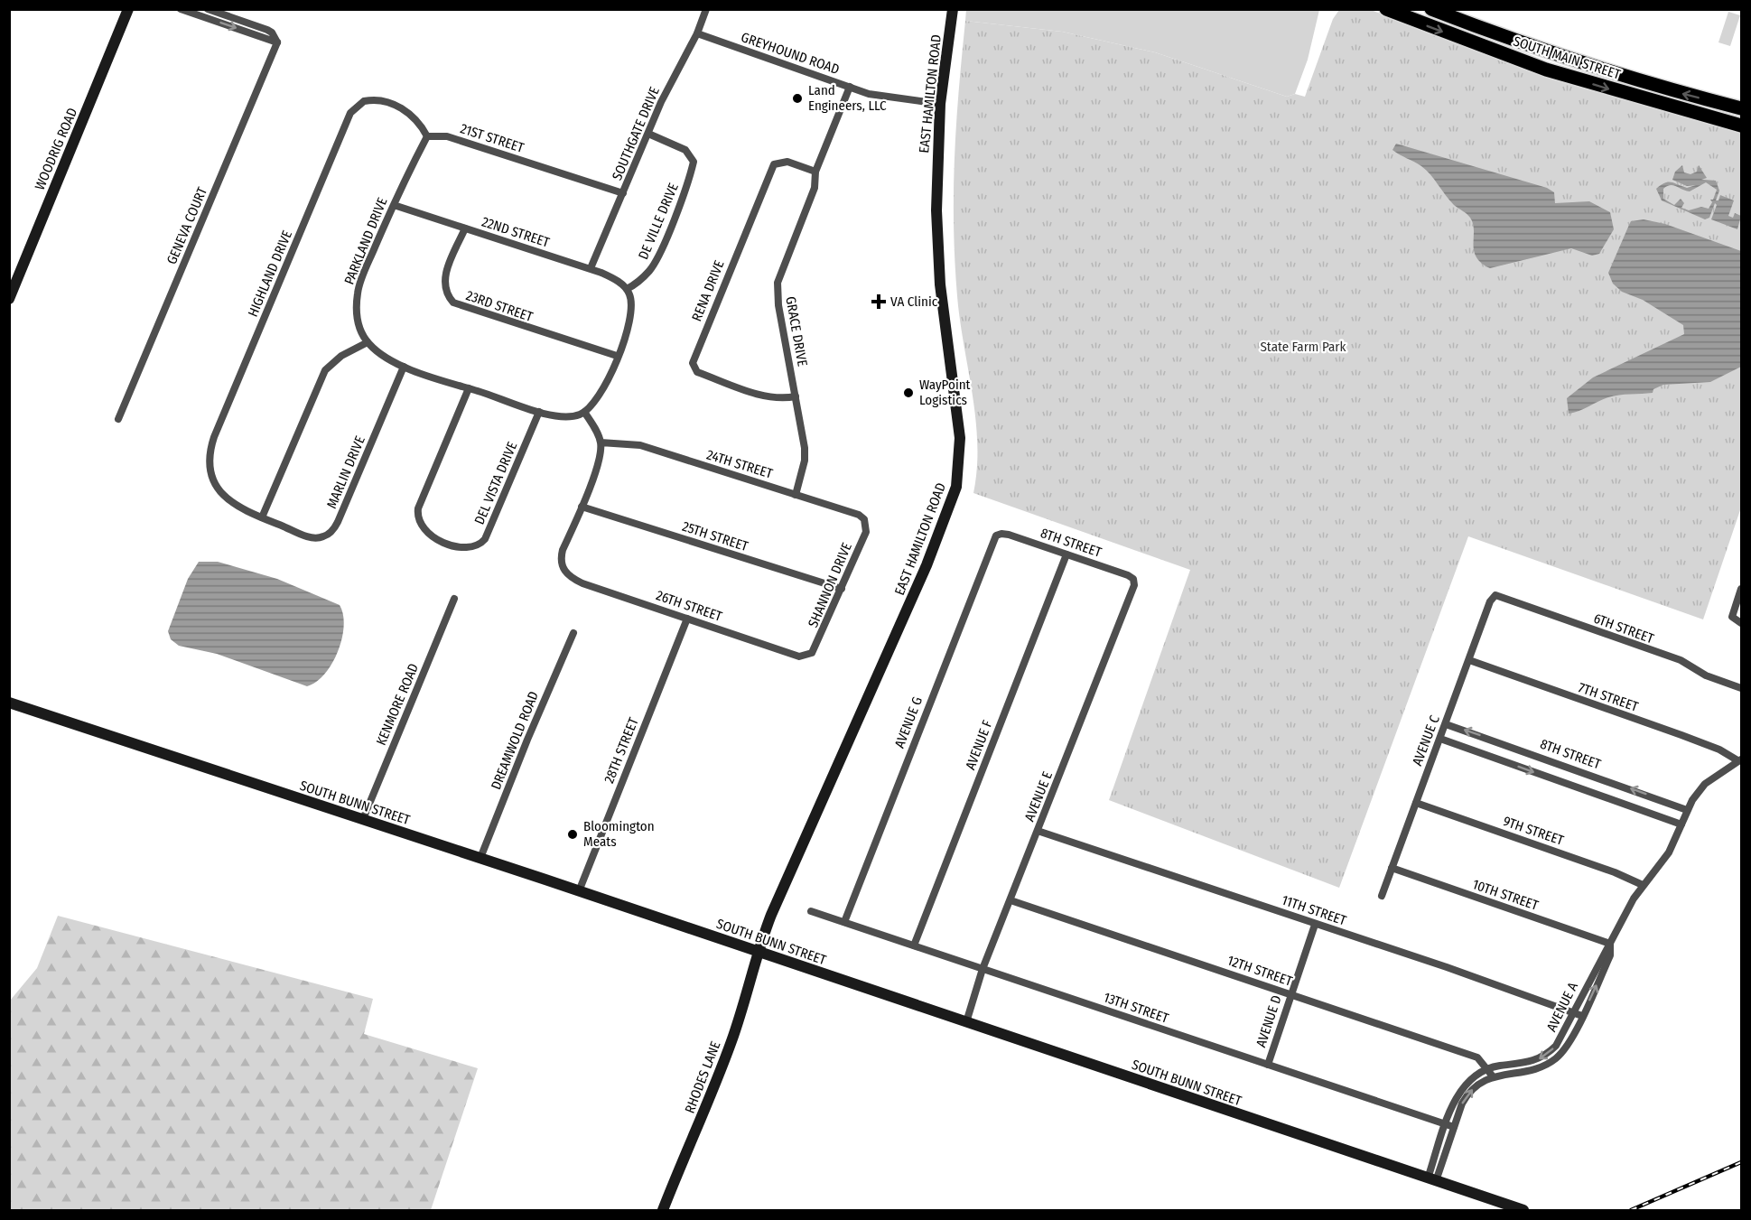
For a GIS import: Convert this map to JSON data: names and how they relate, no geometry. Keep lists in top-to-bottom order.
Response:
{
  "streets": {
    "highway": ["SOUTH MAIN STREET"],
    "street": [
      "GREYHOUND ROAD",
      "EAST HAMILTON ROAD",
      "SOUTHGATE DRIVE",
      "21ST STREET",
      "WOODRIG ROAD",
      "DE VILLE DRIVE",
      "GENEVA COURT",
      "22ND STREET",
      "PARKLAND DRIVE",
      "HIGHLAND DRIVE",
      "RENA DRIVE",
      "23RD STREET",
      "GRACE DRIVE",
      "24TH STREET",
      "MARLIN DRIVE",
      "DEL VISTA DRIVE",
      "25TH STREET",
      "8TH STREET",
      "SHANNON DRIVE",
      "26TH STREET",
      "6TH STREET",
      "7TH STREET",
      "KENMORE ROAD",
      "AVENUE G",
      "DREAMWOLD ROAD",
      "AVENUE C",
      "AVENUE F",
      "28TH STREET",
      "AVENUE E",
      "SOUTH BUNN STREET",
      "9TH STREET",
      "10TH STREET",
      "11TH STREET",
      "12TH STREET",
      "AVENUE A",
      "13TH STREET",
      "AVENUE D",
      "RHODES LANE"
    ]
  },
  "crossings": [
    ["GREYHOUND ROAD", "EAST HAMILTON ROAD"],
    ["GREYHOUND ROAD", "SOUTHGATE DRIVE"],
    ["GREYHOUND ROAD", "GRACE DRIVE"],
    ["EAST HAMILTON ROAD", "SOUTH BUNN STREET"],
    ["EAST HAMILTON ROAD", "RHODES LANE"],
    ["SOUTHGATE DRIVE", "21ST STREET"],
    ["SOUTHGATE DRIVE", "DE VILLE DRIVE"],
    ["SOUTHGATE DRIVE", "22ND STREET"],
    ["21ST STREET", "PARKLAND DRIVE"],
    ["21ST STREET", "HIGHLAND DRIVE"],
    ["DE VILLE DRIVE", "22ND STREET"],
    ["22ND STREET", "PARKLAND DRIVE"],
    ["22ND STREET", "23RD STREET"],
    ["PARKLAND DRIVE", "HIGHLAND DRIVE"],
    ["HIGHLAND DRIVE", "MARLIN DRIVE"],
    ["RENA DRIVE", "GRACE DRIVE"],
    ["GRACE DRIVE", "24TH STREET"],
    ["24TH STREET", "SHANNON DRIVE"],
    ["25TH STREET", "SHANNON DRIVE"],
    ["25TH STREET", "26TH STREET"],
    ["8TH STREET", "AVENUE G"],
    ["8TH STREET", "AVENUE C"],
    ["8TH STREET", "AVENUE F"],
    ["8TH STREET", "AVENUE E"],
    ["8TH STREET", "AVENUE A"],
    ["SHANNON DRIVE", "26TH STREET"],
    ["26TH STREET", "28TH STREET"],
    ["6TH STREET", "AVENUE C"],
    ["7TH STREET", "AVENUE C"],
    ["7TH STREET", "AVENUE A"],
    ["KENMORE ROAD", "SOUTH BUNN STREET"],
    ["AVENUE G", "13TH STREET"],
    ["DREAMWOLD ROAD", "SOUTH BUNN STREET"],
    ["AVENUE C", "9TH STREET"],
    ["AVENUE C", "10TH STREET"],
    ["AVENUE F", "13TH STREET"],
    ["28TH STREET", "SOUTH BUNN STREET"],
    ["AVENUE E", "SOUTH BUNN STREET"],
    ["AVENUE E", "11TH STREET"],
    ["AVENUE E", "12TH STREET"],
    ["AVENUE E", "13TH STREET"],
    ["SOUTH BUNN STREET", "AVENUE A"],
    ["SOUTH BUNN STREET", "RHODES LANE"],
    ["9TH STREET", "AVENUE A"],
    ["10TH STREET", "AVENUE A"],
    ["11TH STREET", "AVENUE A"],
    ["11TH STREET", "AVENUE D"],
    ["12TH STREET", "AVENUE A"],
    ["12TH STREET", "AVENUE D"],
    ["AVENUE A", "13TH STREET"],
    ["13TH STREET", "AVENUE D"]
  ],
  "parks": ["State Farm Park"],
  "places": {
    "other": ["Land Engineers, LLC", "WayPoint Logistics", "Bloomington Meats"],
    "health": ["VA Clinic"]
  }
}
